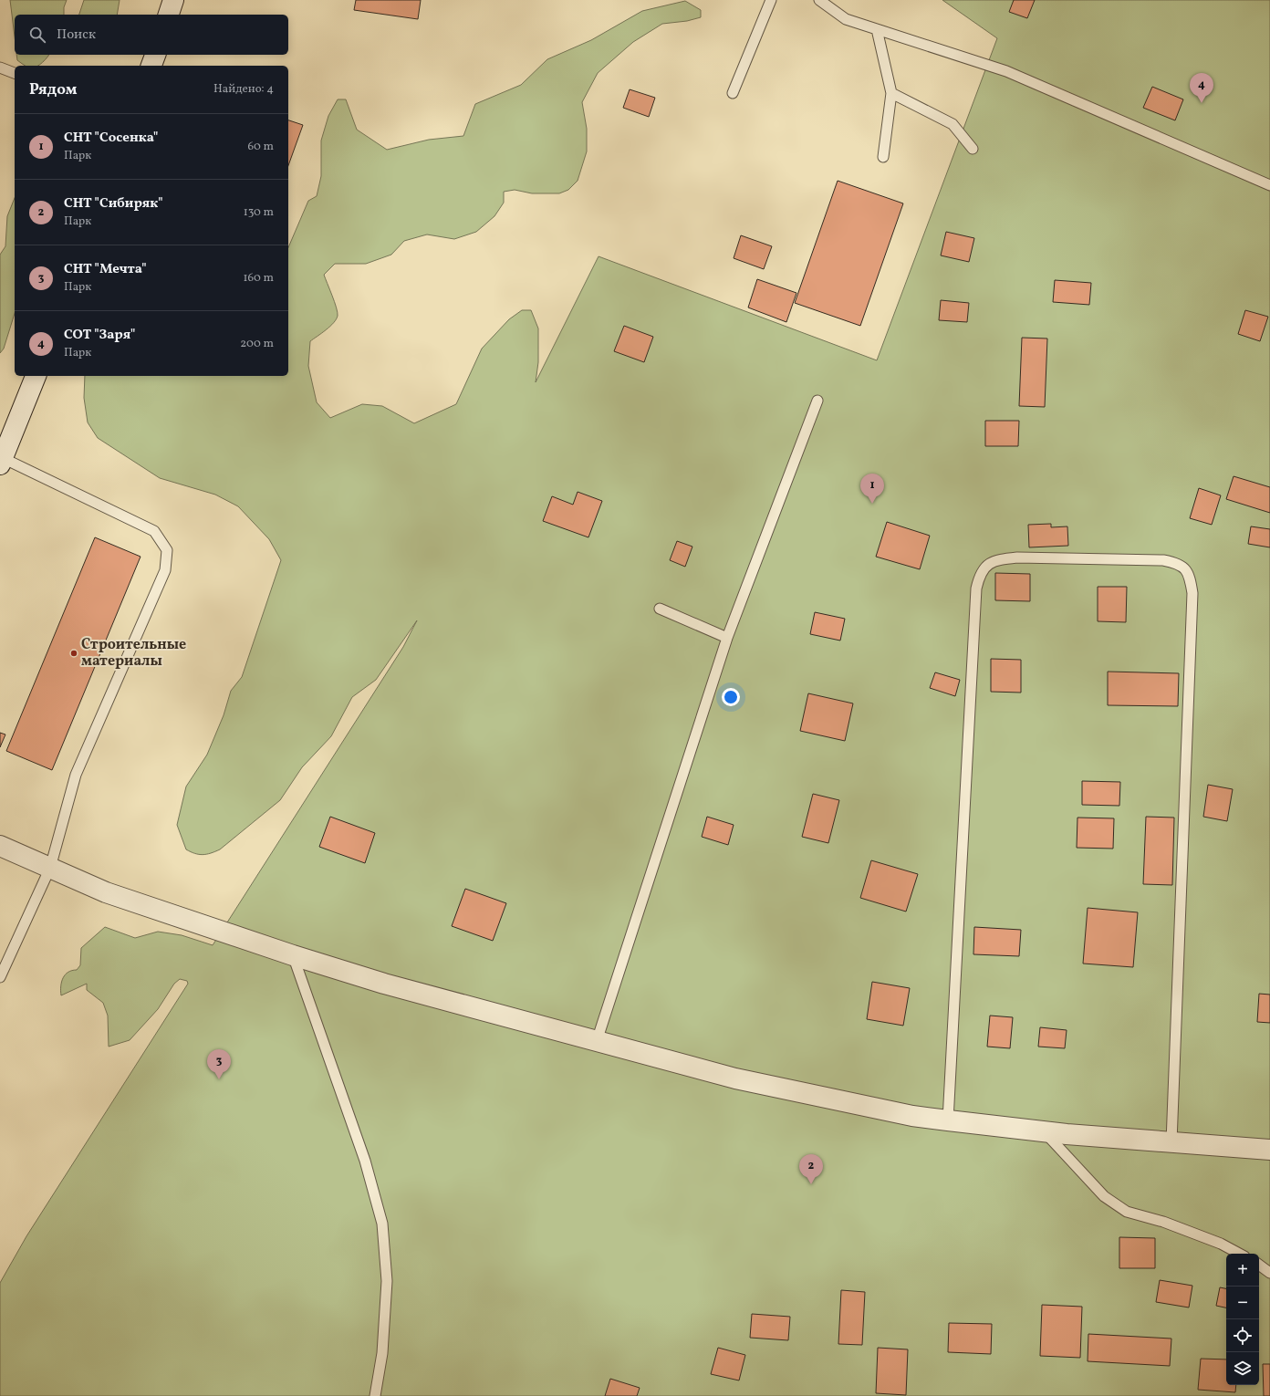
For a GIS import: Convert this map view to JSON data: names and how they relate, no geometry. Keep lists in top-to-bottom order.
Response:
{
  "places": ["Строительные материалы"],
  "page": {
    "search": "Поиск",
    "heading": ["Рядом", "Найдено: 4"],
    "pins": [
      "4",
      "1",
      "3",
      "2"
    ],
    "list": [
      {
        "mark": "1",
        "name": "СНТ \"Сосенка\"",
        "note": "Парк",
        "value": "60 m"
      },
      {
        "mark": "2",
        "name": "СНТ \"Сибиряк\"",
        "note": "Парк",
        "value": "130 m"
      },
      {
        "mark": "3",
        "name": "СНТ \"Мечта\"",
        "note": "Парк",
        "value": "160 m"
      },
      {
        "mark": "4",
        "name": "СОТ \"Заря\"",
        "note": "Парк",
        "value": "200 m"
      }
    ],
    "map_buttons": ["+", "−"]
  }
}
